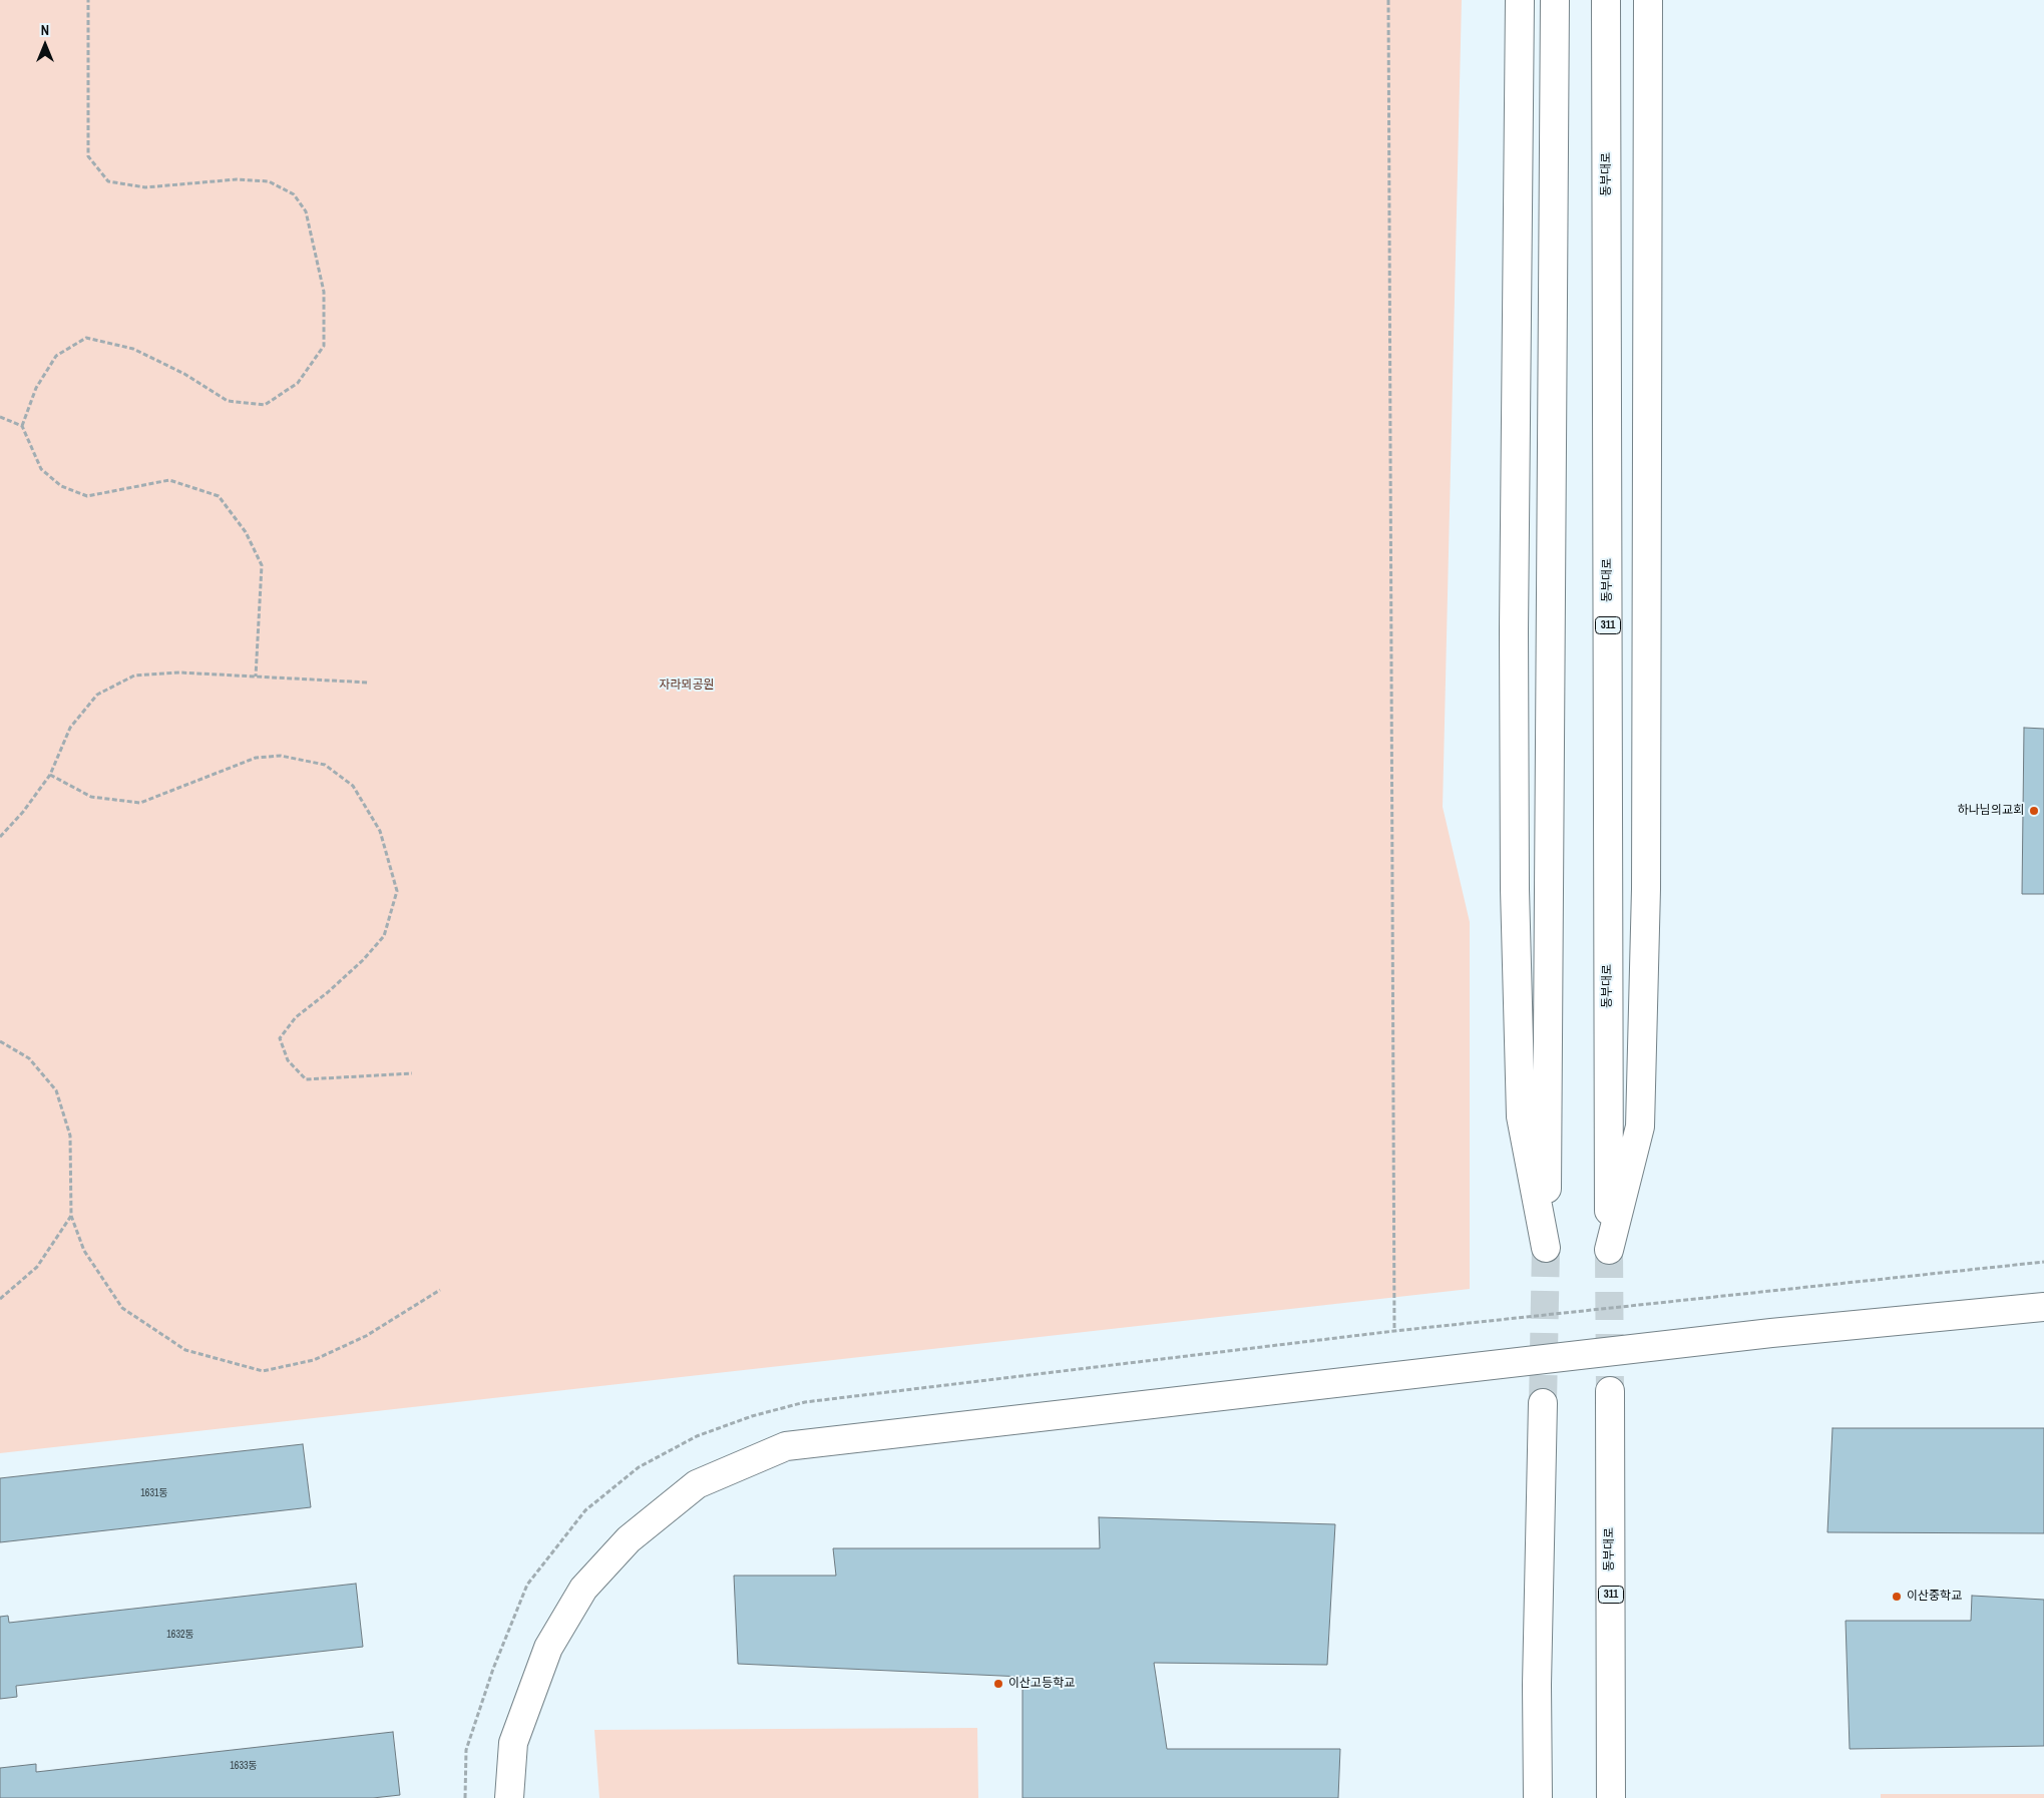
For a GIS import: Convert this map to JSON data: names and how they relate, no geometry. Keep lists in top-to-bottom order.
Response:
{
  "streets": {
    "main road": ["동부대로", "311"]
  },
  "parks": ["자라뫼공원"],
  "places": ["하나님의교회", "이산중학교", "이산고등학교"],
  "house_numbers": ["1631동", "1632동", "1633동"],
  "north": "top"
}
